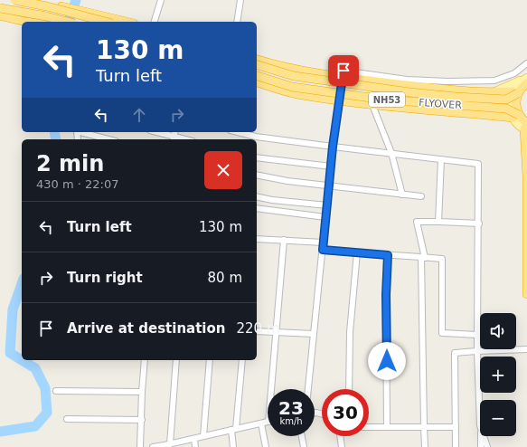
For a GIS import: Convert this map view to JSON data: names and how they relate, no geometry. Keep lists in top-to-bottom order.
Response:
{
  "streets": {
    "highway": ["NH53", "FLYOVER"]
  },
  "crossings": [
    ["NH53", "FLYOVER"]
  ],
  "page": {
    "turn": ["130 m", "Turn left"],
    "heading": ["2 min", "430 m · 22:07"],
    "list": [
      {
        "name": "Turn left",
        "value": "130 m"
      },
      {
        "name": "Turn right",
        "value": "80 m"
      },
      {
        "name": "Arrive at destination",
        "value": "220 m"
      }
    ],
    "map_buttons": ["+", "−"],
    "speed": "23 km/h",
    "limit": "30"
  }
}
